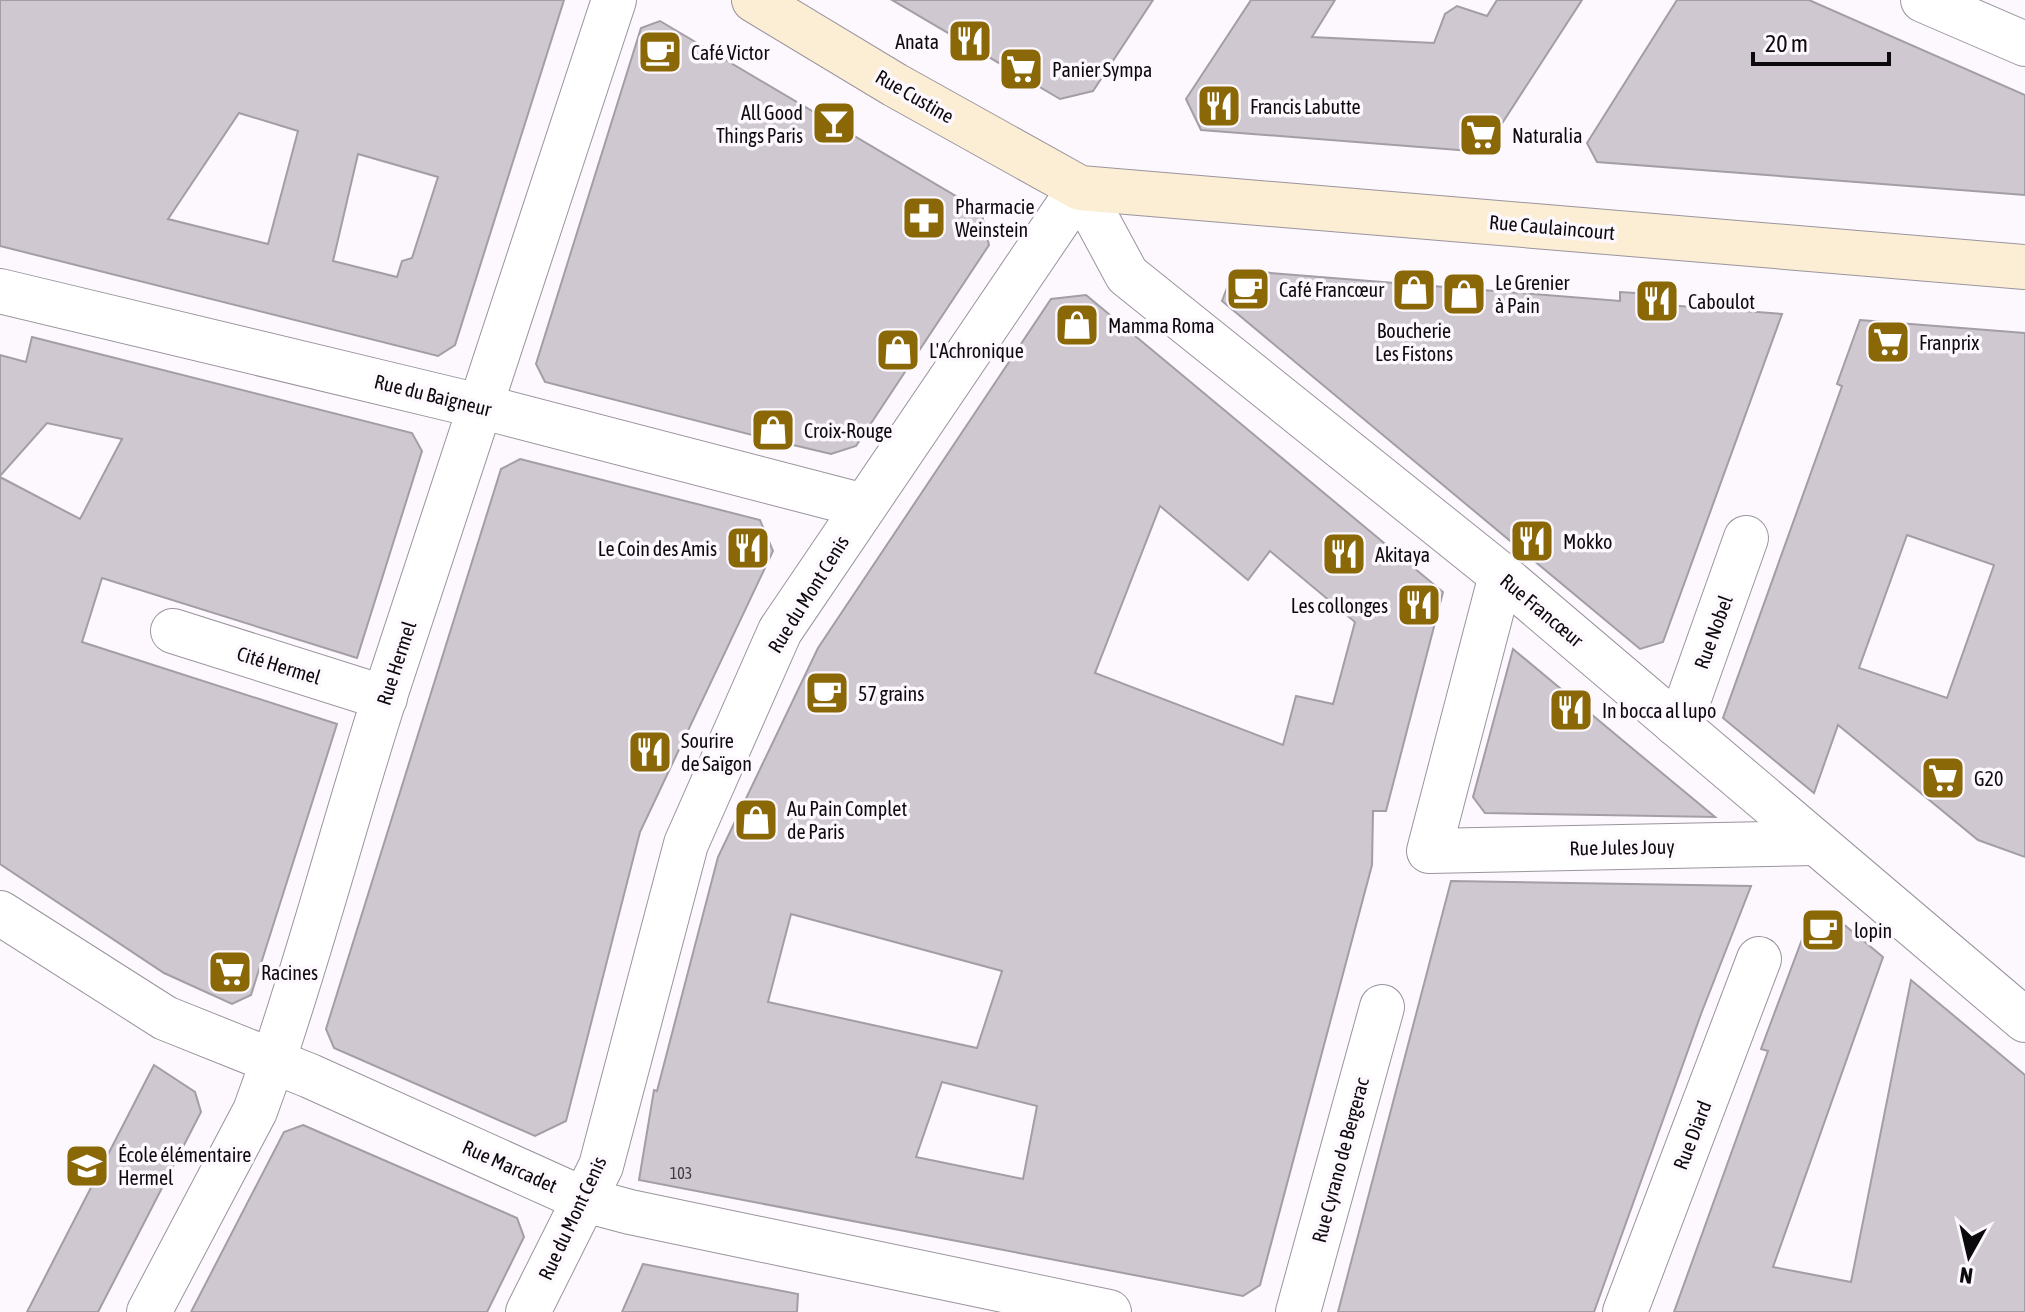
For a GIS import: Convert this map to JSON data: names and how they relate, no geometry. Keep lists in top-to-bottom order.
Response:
{
  "streets": {
    "street": [
      "Rue Custine",
      "Rue Caulaincourt",
      "Rue du Baigneur",
      "Rue du Mont Cenis",
      "Rue Francœur",
      "Rue Nobel",
      "Rue Hermel",
      "Cité Hermel",
      "Rue Jules Jouy",
      "Rue Diard",
      "Rue Cyrano de Bergerac",
      "Rue Marcadet"
    ]
  },
  "crossings": [
    ["Rue Custine", "Rue Caulaincourt"],
    ["Rue Custine", "Rue du Mont Cenis"],
    ["Rue Custine", "Rue Francœur"],
    ["Rue Caulaincourt", "Rue du Mont Cenis"],
    ["Rue Caulaincourt", "Rue Francœur"],
    ["Rue du Baigneur", "Rue du Mont Cenis"],
    ["Rue du Baigneur", "Rue Hermel"],
    ["Rue du Mont Cenis", "Rue Francœur"],
    ["Rue du Mont Cenis", "Rue Marcadet"],
    ["Rue Francœur", "Rue Nobel"],
    ["Rue Francœur", "Rue Jules Jouy"],
    ["Rue Hermel", "Cité Hermel"],
    ["Rue Hermel", "Rue Marcadet"]
  ],
  "places": {
    "restaurant": [
      "Anata",
      "Francis Labutte",
      "Caboulot",
      "Mokko",
      "Le Coin des Amis",
      "Akitaya",
      "Les collonges",
      "In bocca al lupo",
      "Sourire de Saïgon"
    ],
    "cafe": [
      "Café Victor",
      "Café Francœur",
      "57 grains",
      "lopin"
    ],
    "supermarket": [
      "Panier Sympa",
      "Naturalia",
      "Franprix",
      "G20",
      "Racines"
    ],
    "bar": ["All Good Things Paris"],
    "pharmacy": ["Pharmacie Weinstein"],
    "shop": [
      "Boucherie Les Fistons",
      "Le Grenier à Pain",
      "Mamma Roma",
      "L'Achronique",
      "Croix-Rouge",
      "Au Pain Complet de Paris"
    ],
    "school or university": ["École élémentaire Hermel"]
  },
  "house_numbers": ["103"],
  "scale_bar": "20 m",
  "north": "bottom"
}
